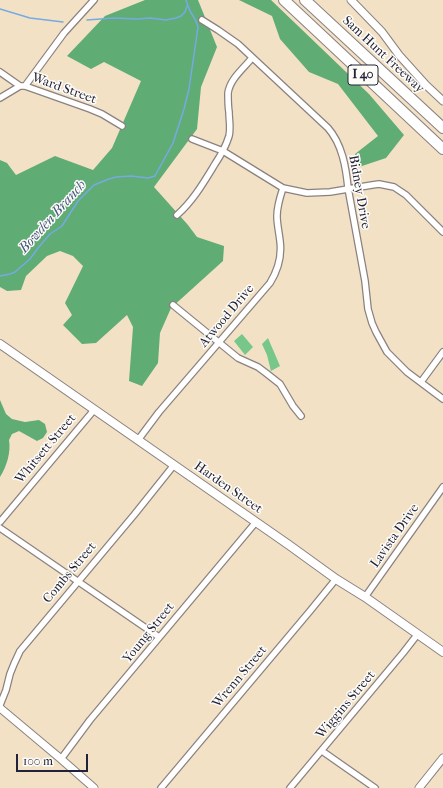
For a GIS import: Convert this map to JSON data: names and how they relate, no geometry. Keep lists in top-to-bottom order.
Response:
{
  "streets": {
    "highway": ["Sam Hunt Freeway", "I 40"],
    "main road": ["Harden Street"],
    "street": [
      "Ward Street",
      "Bidney Drive",
      "Atwood Drive",
      "Whitsett Street",
      "Lavista Drive",
      "Combs Street",
      "Young Street",
      "Wrenn Street",
      "Wiggins Street"
    ]
  },
  "crossings": [
    ["Atwood Drive", "Harden Street"],
    ["Whitsett Street", "Harden Street"],
    ["Harden Street", "Lavista Drive"],
    ["Harden Street", "Combs Street"],
    ["Harden Street", "Young Street"],
    ["Harden Street", "Wrenn Street"],
    ["Harden Street", "Wiggins Street"]
  ],
  "water": ["Bowden Branch"],
  "scale_bar": "100 m"
}
